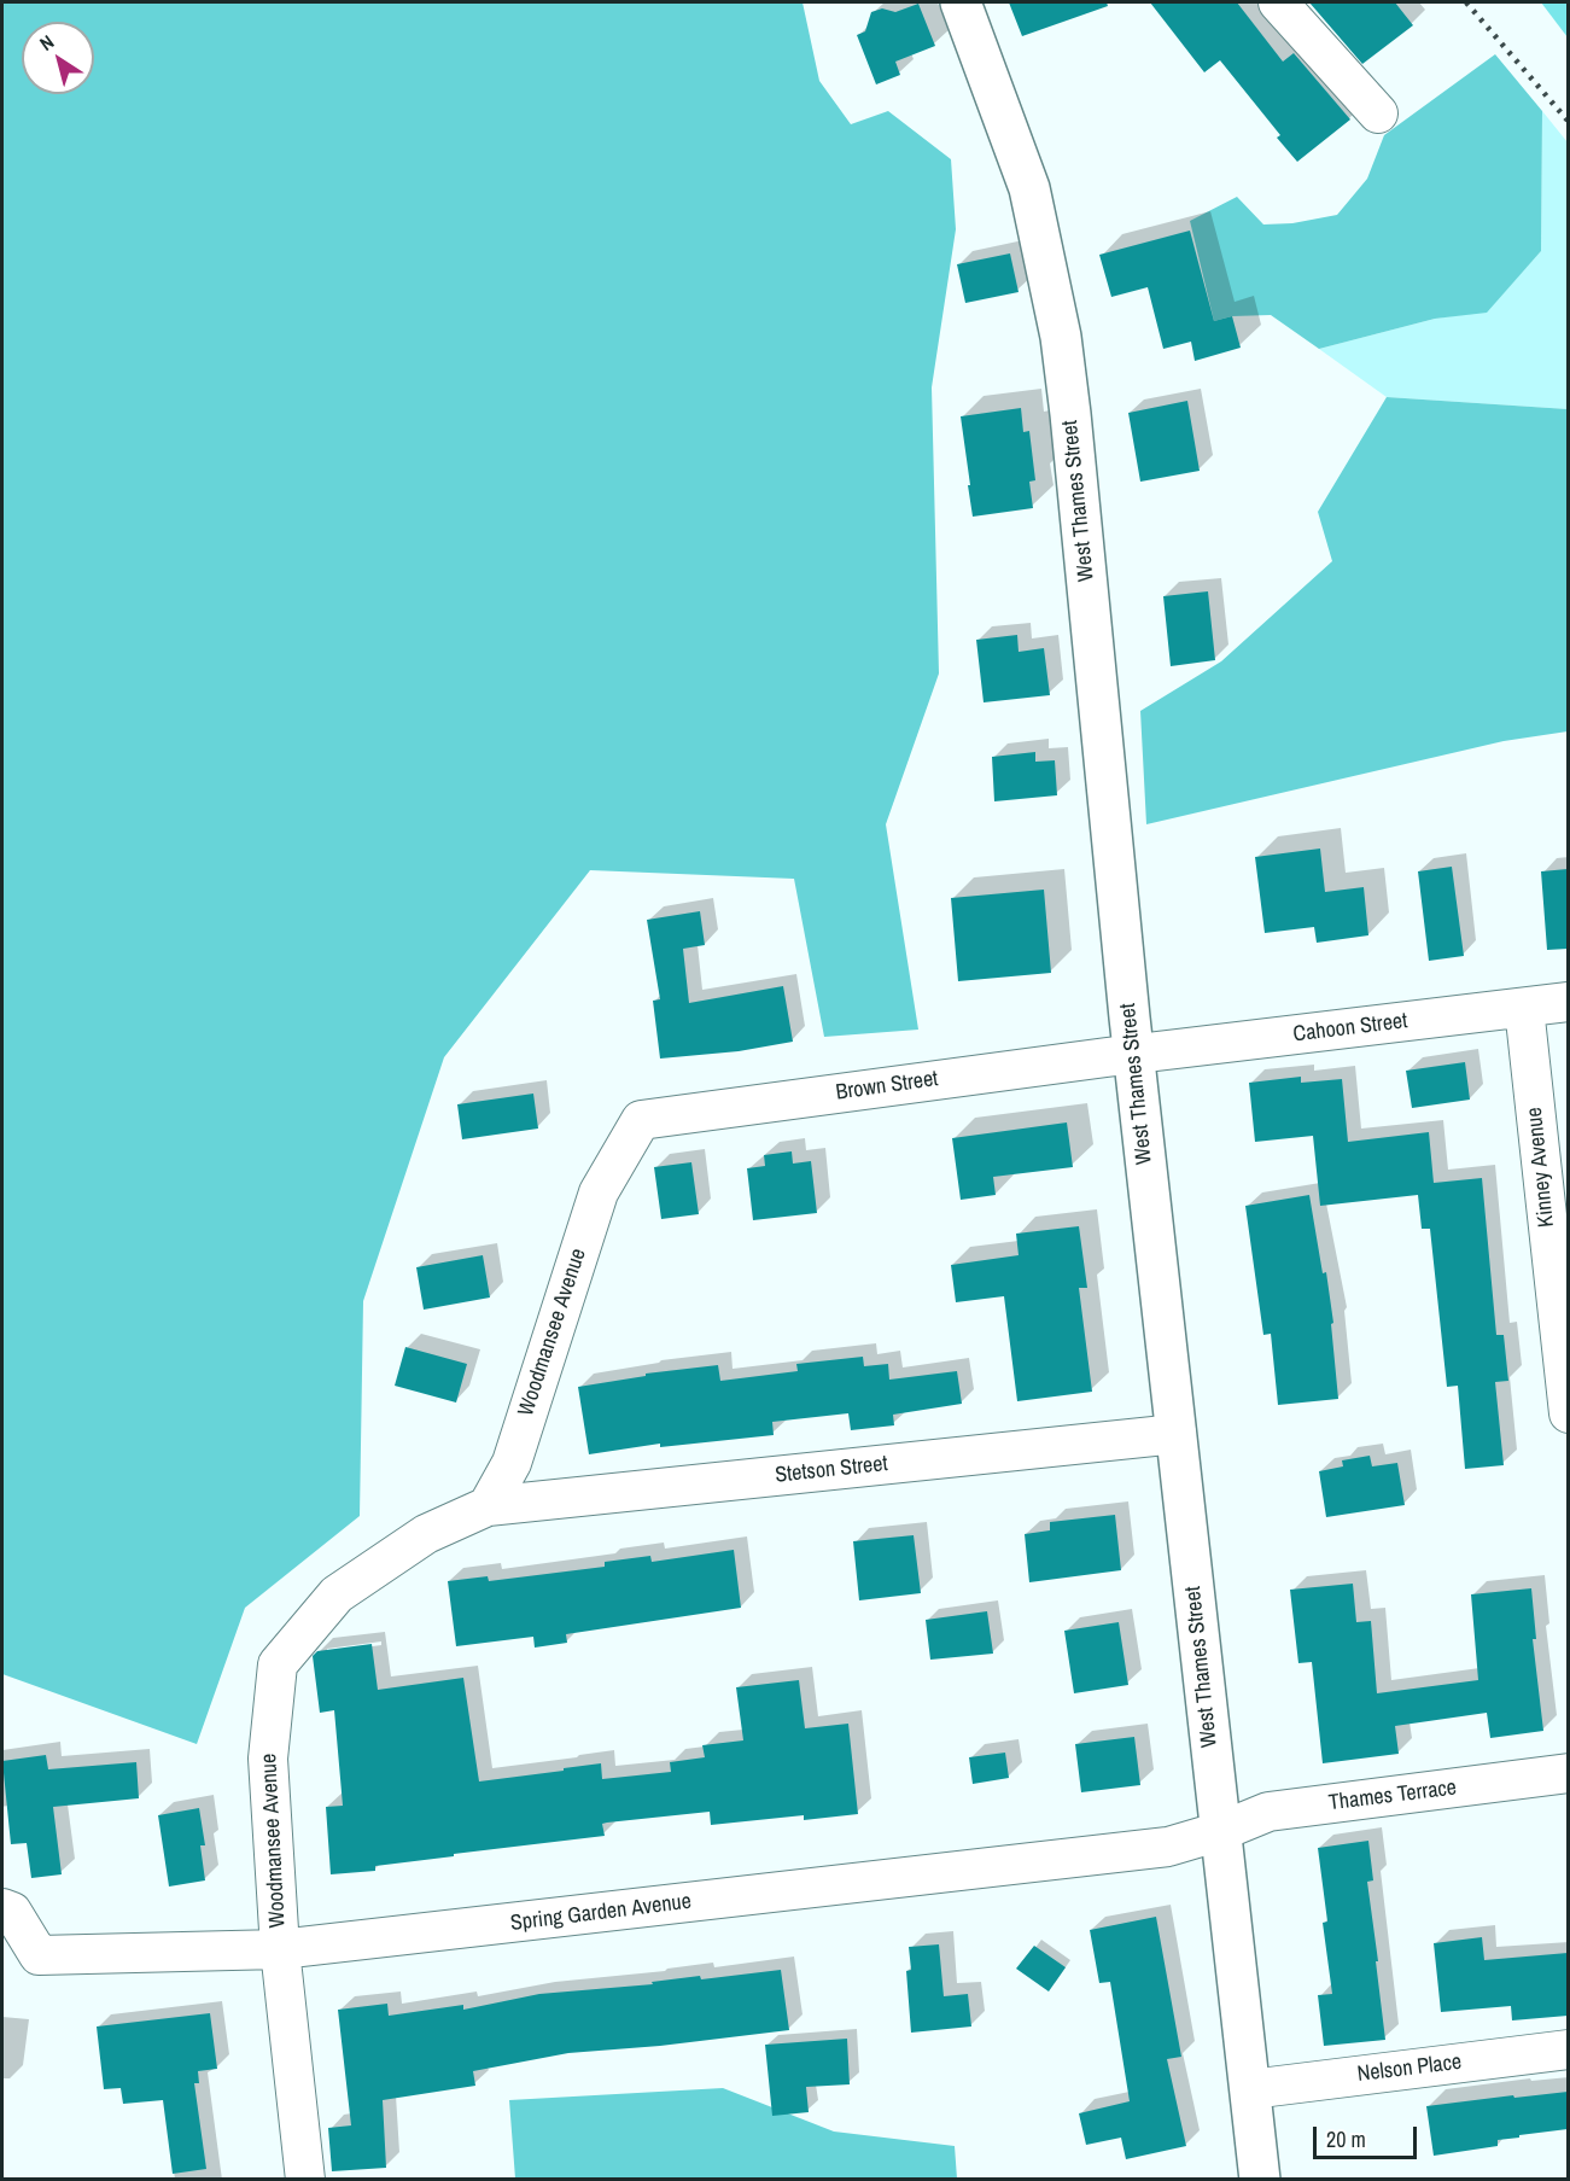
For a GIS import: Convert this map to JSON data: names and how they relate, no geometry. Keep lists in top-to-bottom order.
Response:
{
  "streets": {
    "main road": ["West Thames Street"],
    "street": [
      "Cahoon Street",
      "Brown Street",
      "Kinney Avenue",
      "Woodmansee Avenue",
      "Stetson Street",
      "Thames Terrace",
      "Spring Garden Avenue",
      "Nelson Place"
    ]
  },
  "crossings": [
    ["West Thames Street", "Cahoon Street"],
    ["West Thames Street", "Brown Street"],
    ["West Thames Street", "Stetson Street"],
    ["West Thames Street", "Thames Terrace"],
    ["West Thames Street", "Spring Garden Avenue"],
    ["West Thames Street", "Nelson Place"],
    ["Cahoon Street", "Brown Street"],
    ["Cahoon Street", "Kinney Avenue"],
    ["Brown Street", "Woodmansee Avenue"],
    ["Woodmansee Avenue", "Stetson Street"],
    ["Woodmansee Avenue", "Spring Garden Avenue"],
    ["Thames Terrace", "Spring Garden Avenue"]
  ],
  "scale_bar": "20 m",
  "north": "top left"
}
